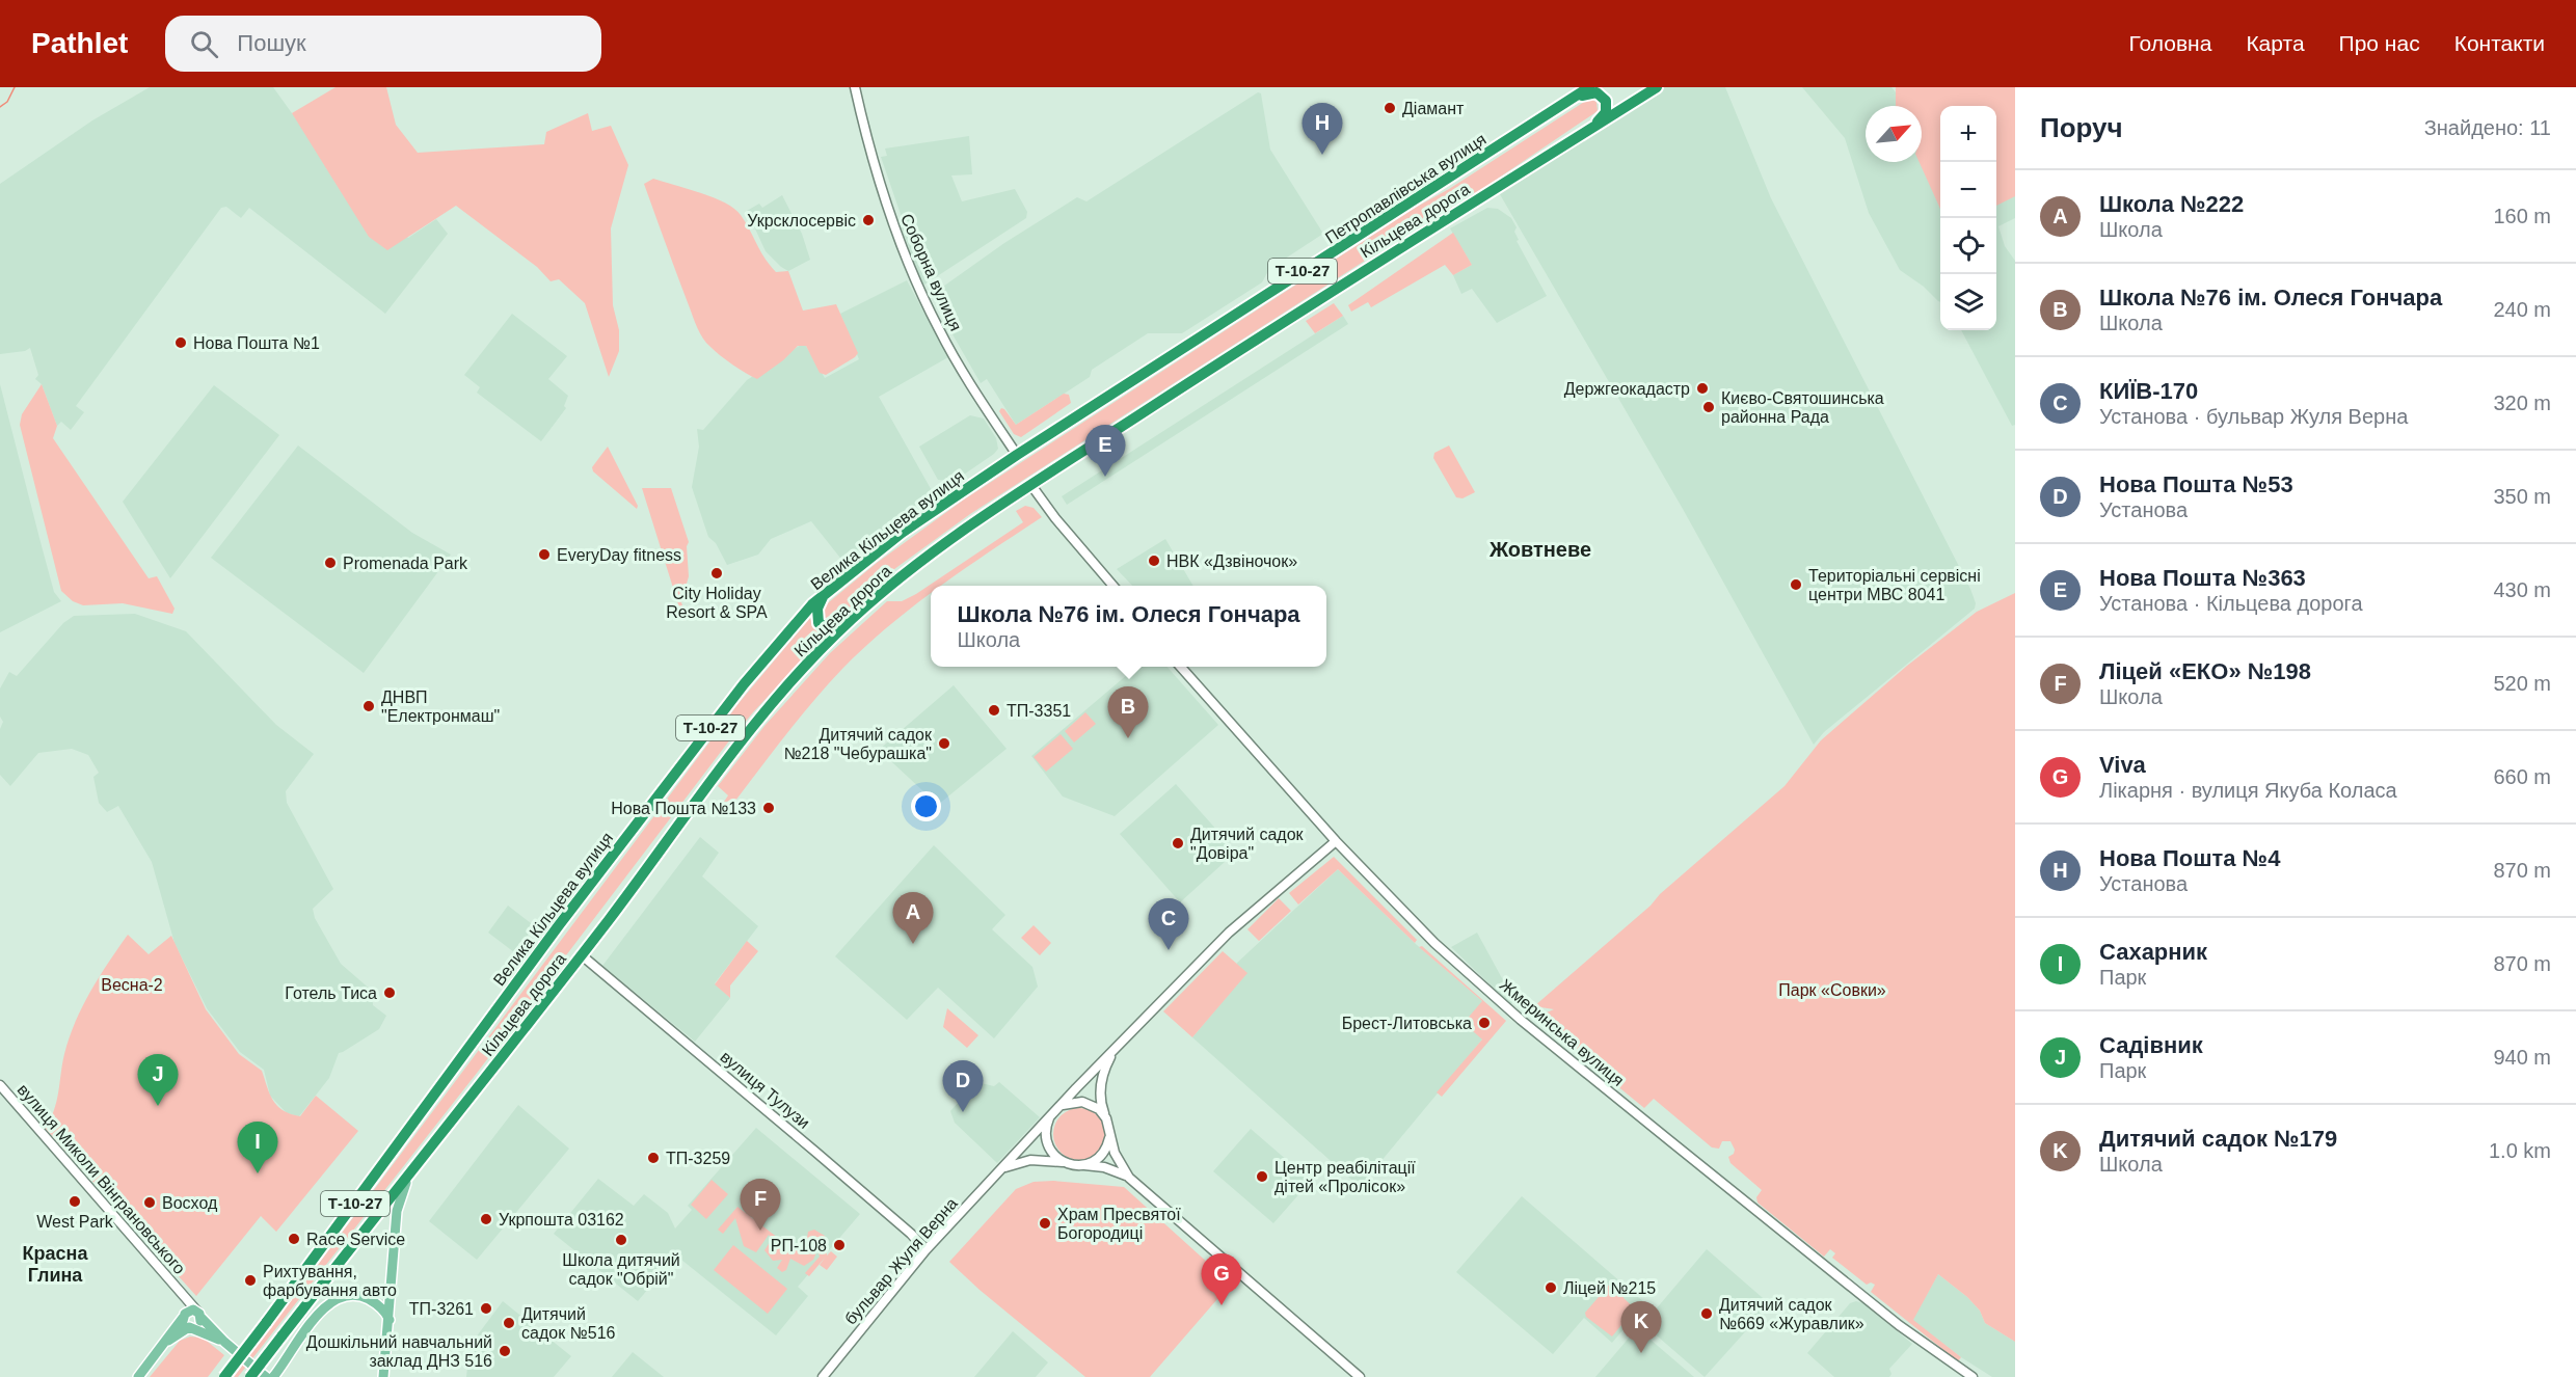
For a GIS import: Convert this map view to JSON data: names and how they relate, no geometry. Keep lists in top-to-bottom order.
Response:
{
  "streets": {
    "highway": [
      "Петропавлівська вулиця",
      "Кільцева дорога",
      "Т-10-27",
      "Велика Кільцева вулиця"
    ],
    "main road": [
      "Соборна вулиця",
      "Жмеринська вулиця",
      "вулиця Тулузи",
      "вулиця Миколи Вінграновського",
      "бульвар Жуля Верна"
    ]
  },
  "crossings": [
    ["Петропавлівська вулиця", "Соборна вулиця"],
    ["Петропавлівська вулиця", "Велика Кільцева вулиця"],
    ["Кільцева дорога", "вулиця Тулузи"],
    ["Соборна вулиця", "Велика Кільцева вулиця"],
    ["Жмеринська вулиця", "бульвар Жуля Верна"],
    ["вулиця Тулузи", "бульвар Жуля Верна"]
  ],
  "districts": ["Жовтневе", "Красна Глина"],
  "parks": ["Весна-2", "Парк «Совки»"],
  "places": [
    "Діамант",
    "Укрсклосервіс",
    "Нова Пошта №1",
    "Держгеокадастр",
    "Києво-Святошинська районна Рада",
    "EveryDay fitness",
    "НВК «Дзвіночок»",
    "Promenada Park",
    "City Holiday Resort & SPA",
    "Територіальні сервісні центри МВС 8041",
    "ДНВП \"Електронмаш\"",
    "ТП-3351",
    "Дитячий садок №218 \"Чебурашка\"",
    "Нова Пошта №133",
    "Дитячий садок \"Довіра\"",
    "Готель Тиса",
    "Брест-Литовська",
    "ТП-3259",
    "Центр реабілітації дітей «Пролісок»",
    "West Park",
    "Восход",
    "Укрпошта 03162",
    "Храм Пресвятої Богородиці",
    "Race Service",
    "Школа дитячий садок \"Обрій\"",
    "РП-108",
    "Рихтування, фарбування авто",
    "Ліцей №215",
    "ТП-3261",
    "Дитячий садок №669 «Журавлик»",
    "Дитячий садок №516",
    "Дошкільний навчальний заклад ДНЗ 516"
  ],
  "north": "top right",
  "page": {
    "header": "Pathlet",
    "search": "Пошук",
    "nav": [
      "Головна",
      "Карта",
      "Про нас",
      "Контакти"
    ],
    "heading": ["Поруч", "Знайдено: 11"],
    "pins": [
      "H",
      "E",
      "B",
      "A",
      "C",
      "J",
      "D",
      "I",
      "F",
      "G",
      "K"
    ],
    "map_buttons": ["+", "−"],
    "list": [
      {
        "mark": "A",
        "name": "Школа №222",
        "note": "Школа",
        "value": "160 m"
      },
      {
        "mark": "B",
        "name": "Школа №76 ім. Олеся Гончара",
        "note": "Школа",
        "value": "240 m"
      },
      {
        "mark": "C",
        "name": "КИЇВ-170",
        "note": "Установа · бульвар Жуля Верна",
        "value": "320 m"
      },
      {
        "mark": "D",
        "name": "Нова Пошта №53",
        "note": "Установа",
        "value": "350 m"
      },
      {
        "mark": "E",
        "name": "Нова Пошта №363",
        "note": "Установа · Кільцева дорога",
        "value": "430 m"
      },
      {
        "mark": "F",
        "name": "Ліцей «ЕКО» №198",
        "note": "Школа",
        "value": "520 m"
      },
      {
        "mark": "G",
        "name": "Viva",
        "note": "Лікарня · вулиця Якуба Коласа",
        "value": "660 m"
      },
      {
        "mark": "H",
        "name": "Нова Пошта №4",
        "note": "Установа",
        "value": "870 m"
      },
      {
        "mark": "I",
        "name": "Сахарник",
        "note": "Парк",
        "value": "870 m"
      },
      {
        "mark": "J",
        "name": "Садівник",
        "note": "Парк",
        "value": "940 m"
      },
      {
        "mark": "K",
        "name": "Дитячий садок №179",
        "note": "Школа",
        "value": "1.0 km"
      }
    ],
    "popup": ["Школа №76 ім. Олеся Гончара", "Школа"]
  }
}
